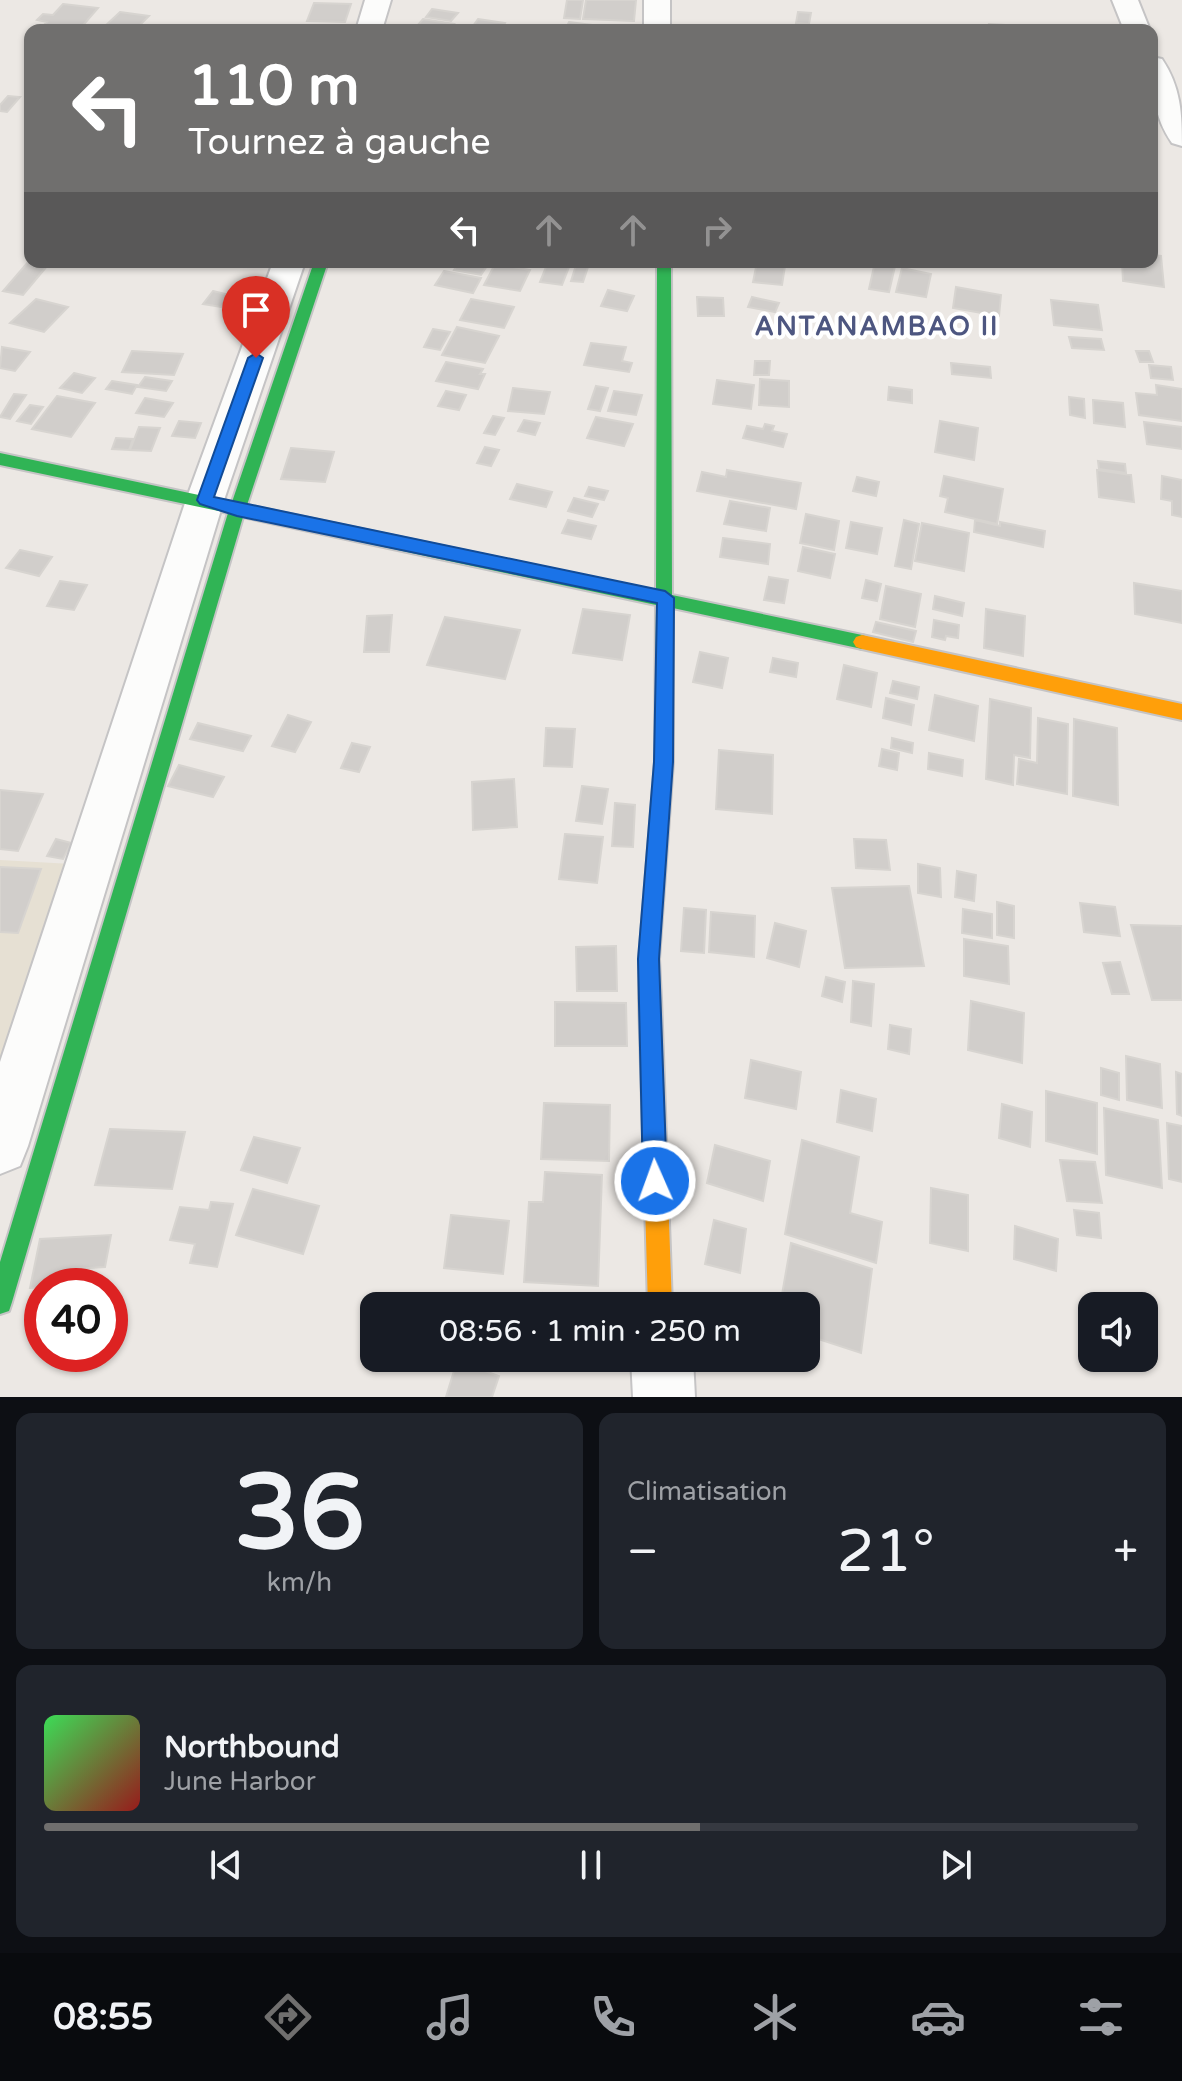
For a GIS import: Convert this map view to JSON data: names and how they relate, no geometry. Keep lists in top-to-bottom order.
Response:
{
  "districts": ["ANTANAMBAO II"],
  "page": {
    "turn": ["110 m", "Tournez à gauche"],
    "limit": "40",
    "trip": "08:56 · 1 min · 250 m",
    "tile": [
      ["36", "km/h"],
      "Climatisation"
    ],
    "heat": ["−", "21°", "+"],
    "song": ["Northbound", "June Harbor"],
    "tabs": "08:55"
  }
}
